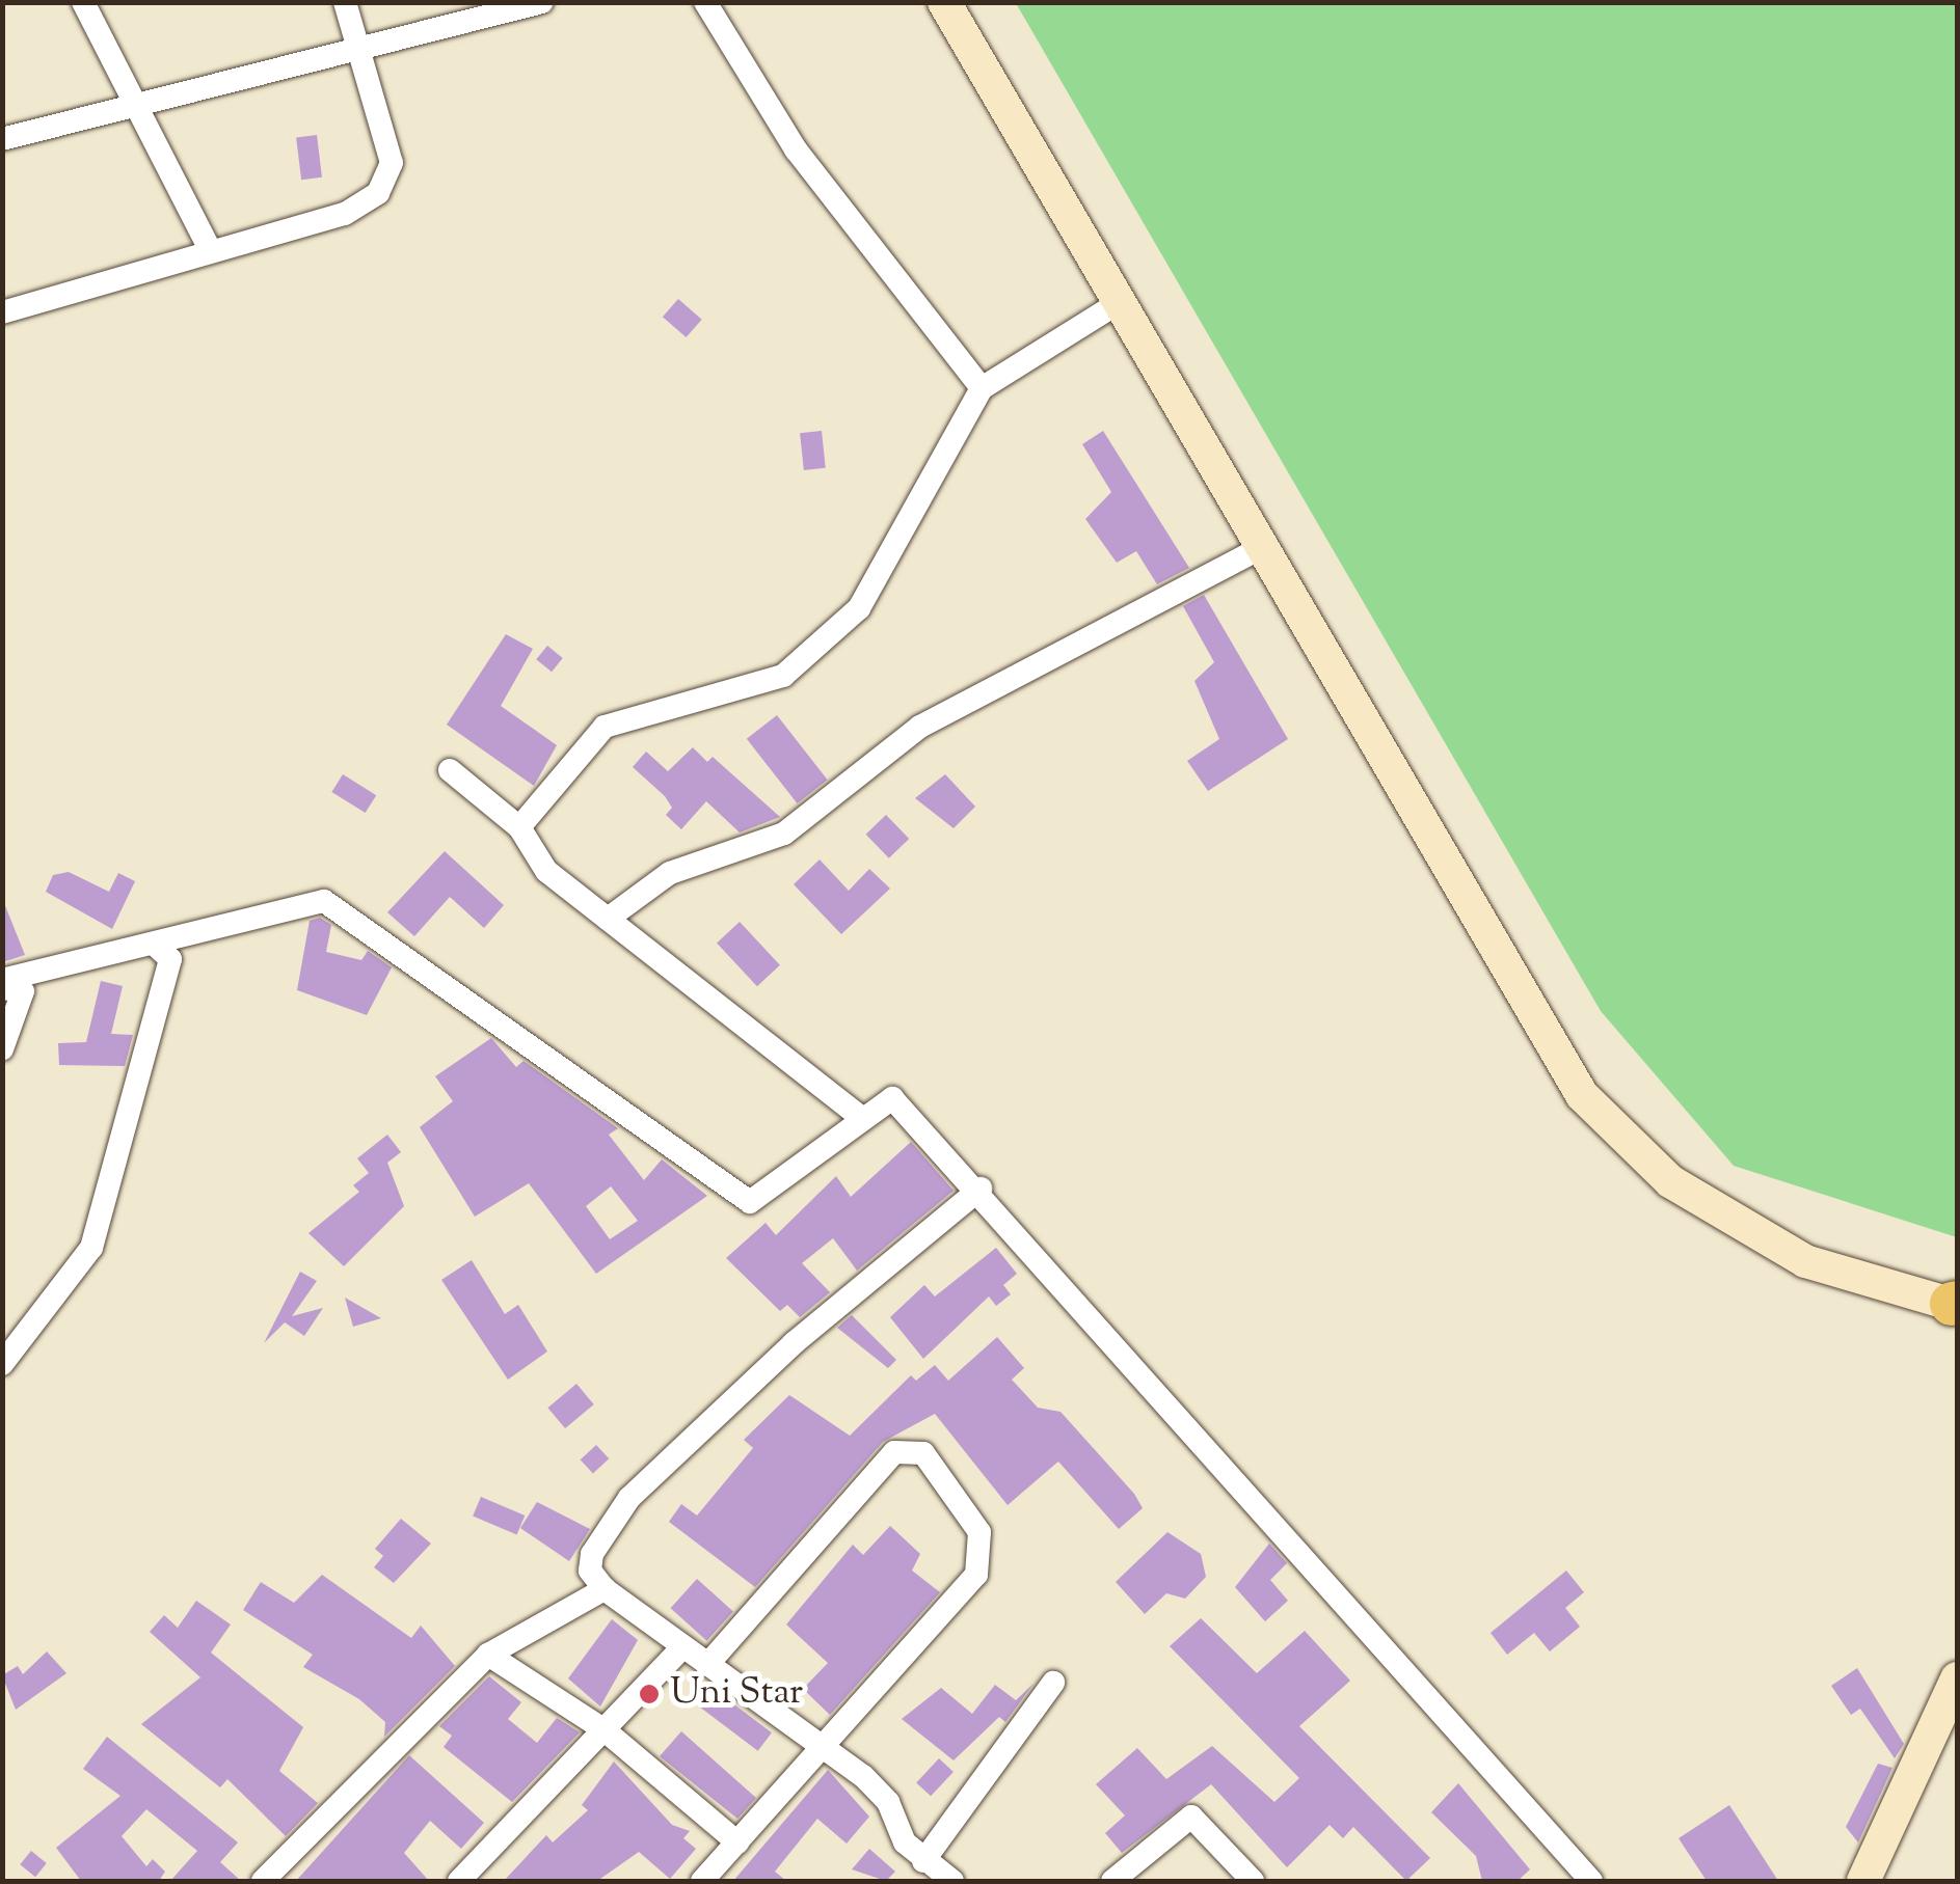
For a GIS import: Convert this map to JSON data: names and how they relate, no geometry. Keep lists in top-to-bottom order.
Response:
{
  "places": ["Uni Star"]
}
